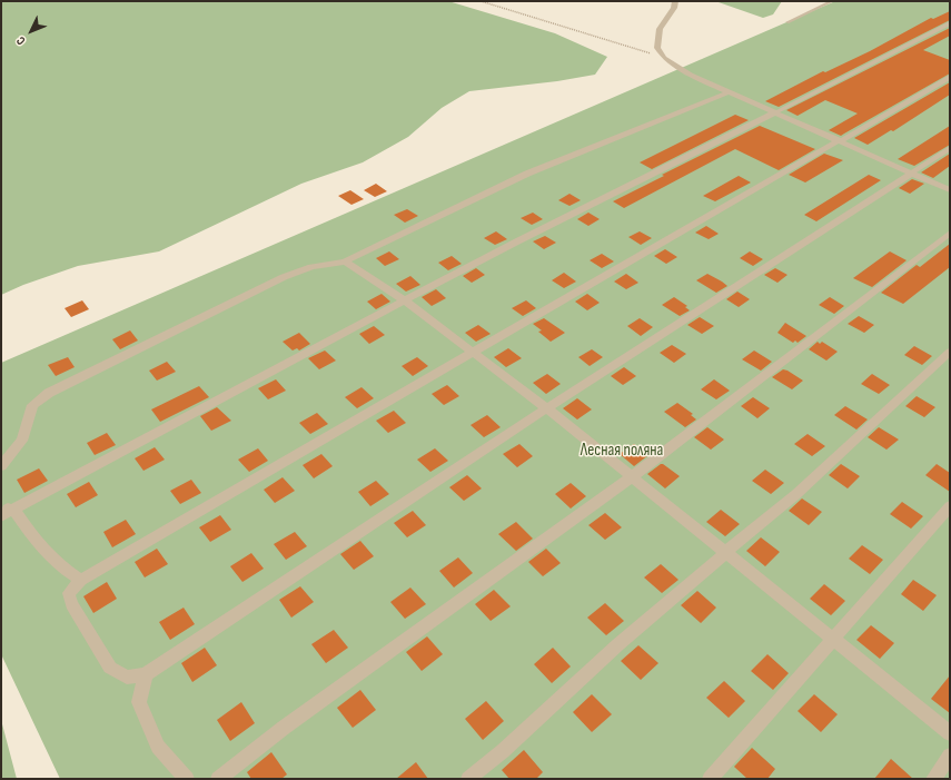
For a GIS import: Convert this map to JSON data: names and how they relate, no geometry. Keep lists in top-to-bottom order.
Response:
{
  "parks": ["Лесная поляна"],
  "north": "bottom left"
}
